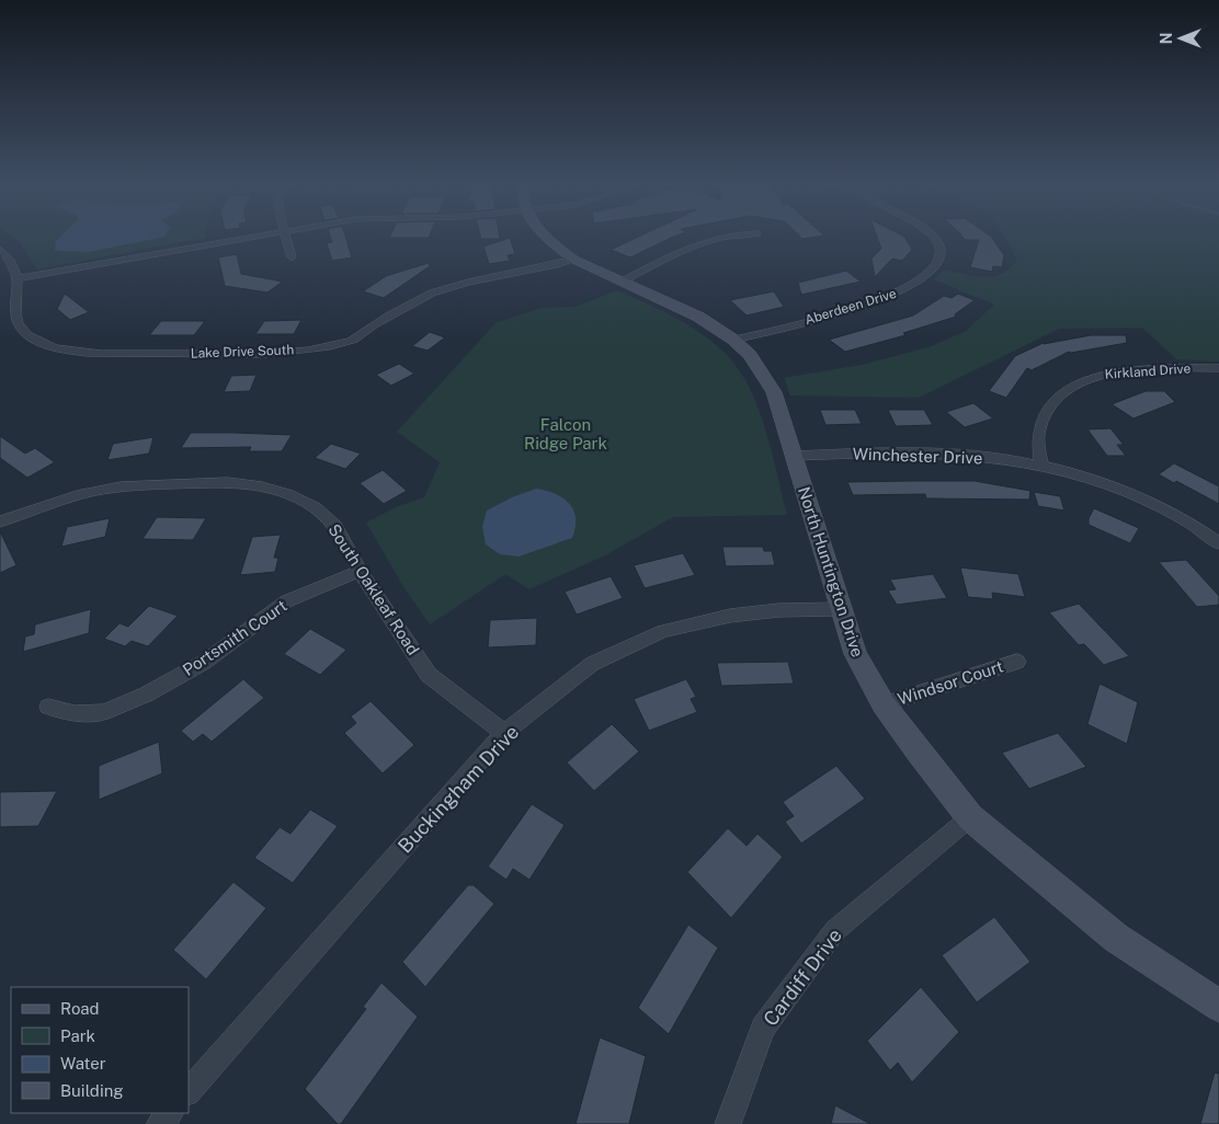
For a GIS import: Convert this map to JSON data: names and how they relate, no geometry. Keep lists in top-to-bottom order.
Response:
{
  "streets": {
    "street": [
      "Aberdeen Drive",
      "Lake Drive South",
      "Kirkland Drive",
      "Winchester Drive",
      "North Huntington Drive",
      "South Oakleaf Road",
      "Portsmith Court",
      "Windsor Court",
      "Buckingham Drive",
      "Cardiff Drive"
    ]
  },
  "crossings": [
    ["Aberdeen Drive", "North Huntington Drive"],
    ["Lake Drive South", "North Huntington Drive"],
    ["Kirkland Drive", "Winchester Drive"],
    ["Winchester Drive", "North Huntington Drive"],
    ["North Huntington Drive", "Windsor Court"],
    ["North Huntington Drive", "Buckingham Drive"],
    ["North Huntington Drive", "Cardiff Drive"],
    ["South Oakleaf Road", "Portsmith Court"],
    ["South Oakleaf Road", "Buckingham Drive"]
  ],
  "parks": ["Falcon Ridge Park"],
  "legend": [
    "Road",
    "Park",
    "Water",
    "Building"
  ],
  "north": "left"
}
